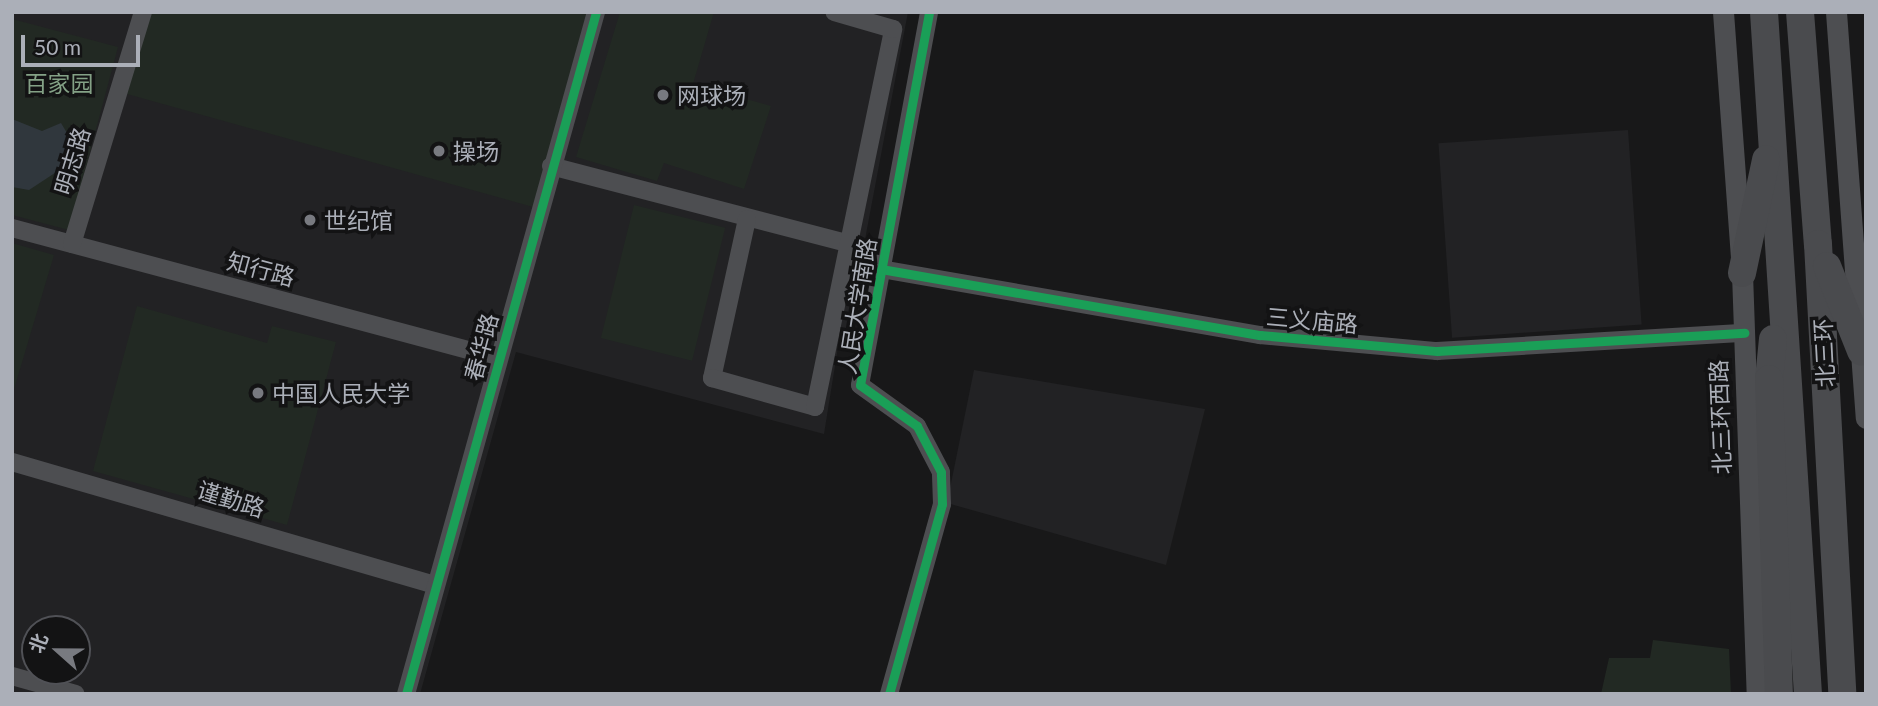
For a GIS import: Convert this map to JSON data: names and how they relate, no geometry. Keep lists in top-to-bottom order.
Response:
{
  "streets": {
    "highway": ["北三环"],
    "street": [
      "明志路",
      "知行路",
      "人民大学南路",
      "三义庙路",
      "春华路",
      "北三环西路",
      "谨勤路"
    ]
  },
  "crossings": [
    ["明志路", "知行路"],
    ["知行路", "春华路"],
    ["人民大学南路", "三义庙路"],
    ["三义庙路", "北三环西路"],
    ["春华路", "谨勤路"]
  ],
  "parks": ["百家园"],
  "places": [
    "网球场",
    "操场",
    "世纪馆",
    "中国人民大学"
  ],
  "scale_bar": "50 m",
  "north": "left"
}
